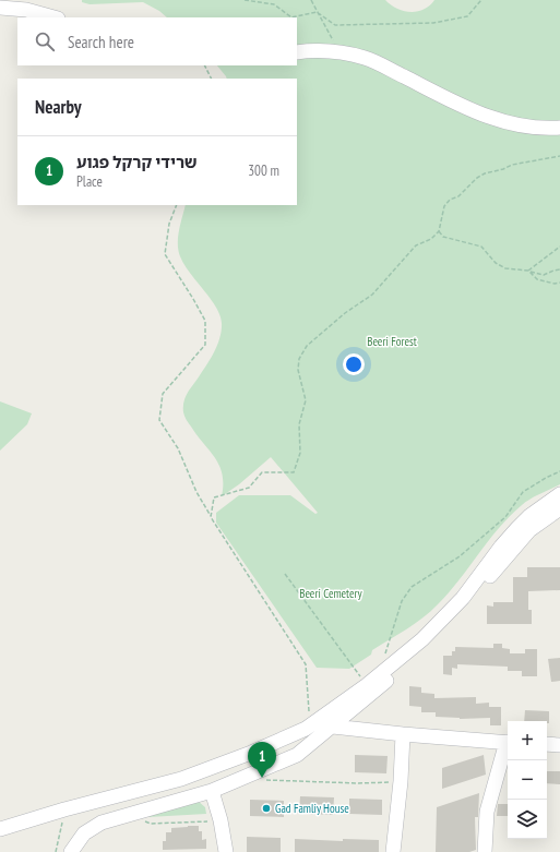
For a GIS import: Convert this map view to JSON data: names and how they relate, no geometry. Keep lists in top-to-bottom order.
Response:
{
  "parks": ["Beeri Forest", "Beeri Cemetery"],
  "places": ["Gad Famliy House"],
  "page": {
    "search": "Search here",
    "heading": "Nearby",
    "list": [
      {
        "mark": "1",
        "name": "שרידי קרקל פגוע",
        "note": "Place",
        "value": "300 m"
      }
    ],
    "map_buttons": ["+", "−"],
    "pins": "1"
  }
}
